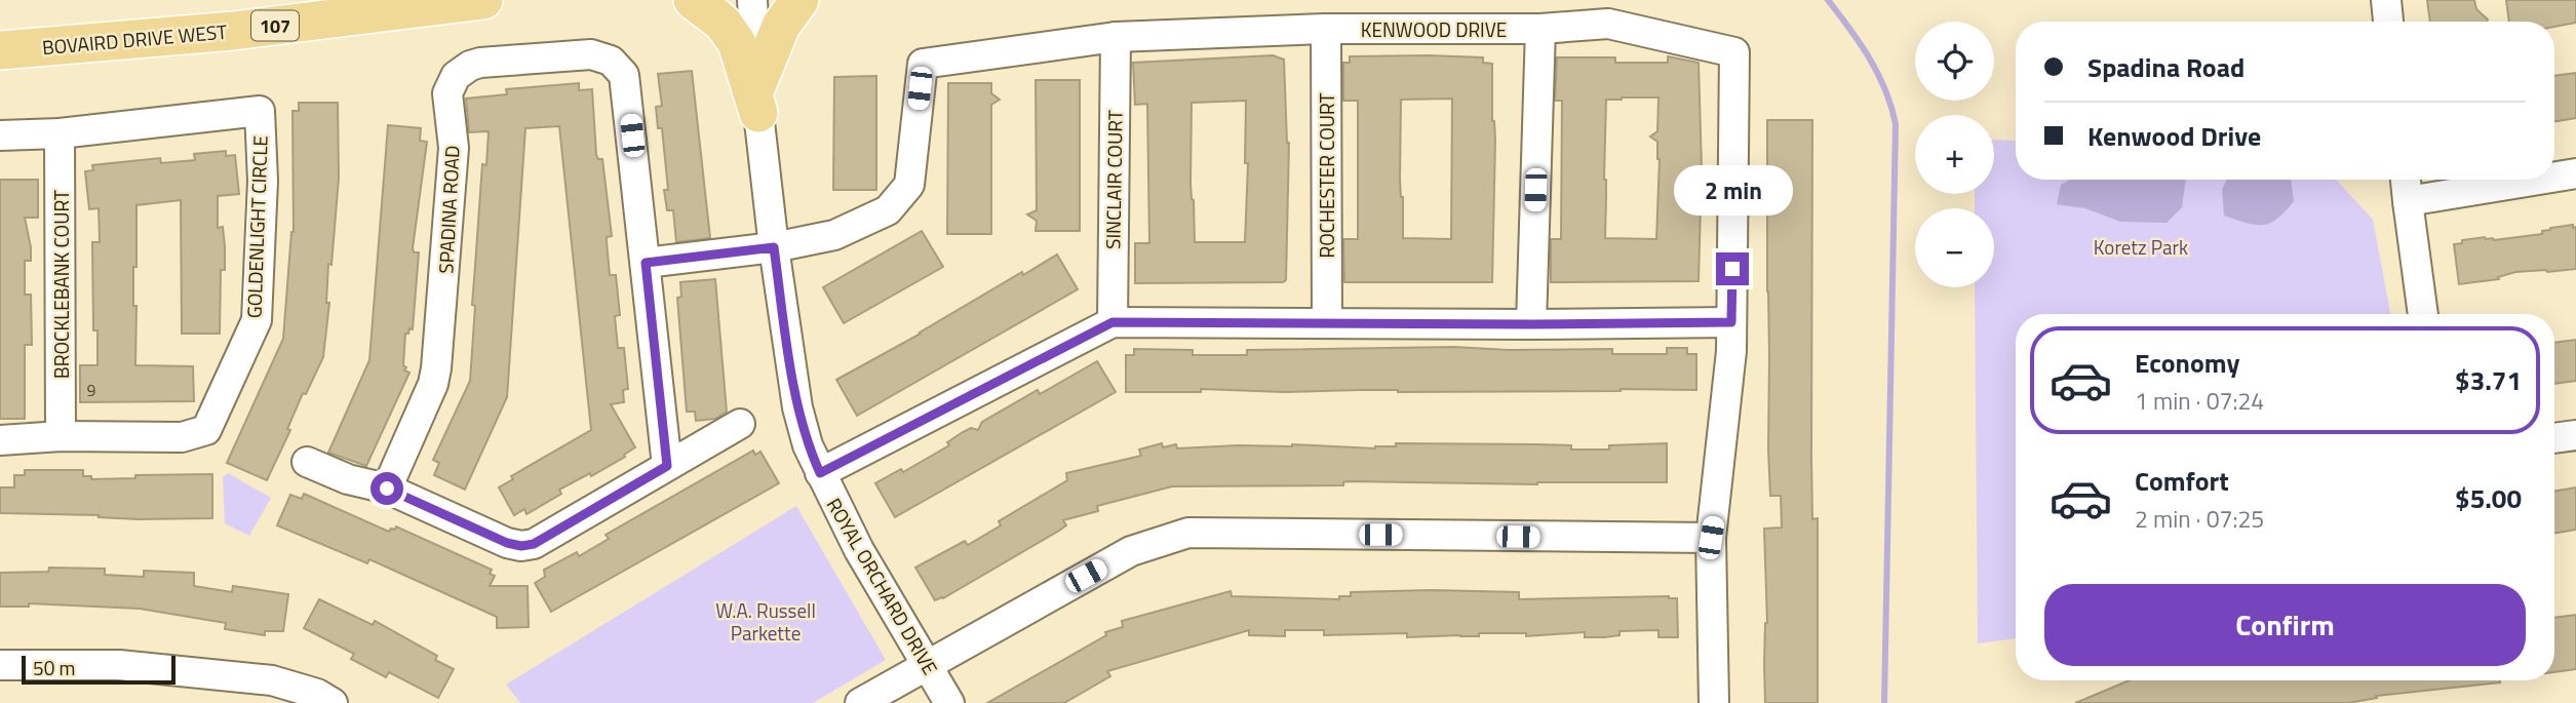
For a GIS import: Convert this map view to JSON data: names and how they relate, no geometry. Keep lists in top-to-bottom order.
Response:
{
  "streets": {
    "main road": ["107", "BOVAIRD DRIVE WEST"],
    "street": [
      "KENWOOD DRIVE",
      "ROCHESTER COURT",
      "SINCLAIR COURT",
      "SPADINA ROAD",
      "GOLDENLIGHT CIRCLE",
      "BROCKLEBANK COURT",
      "ROYAL ORCHARD DRIVE"
    ]
  },
  "crossings": [
    ["KENWOOD DRIVE", "ROCHESTER COURT"],
    ["KENWOOD DRIVE", "SINCLAIR COURT"],
    ["KENWOOD DRIVE", "ROYAL ORCHARD DRIVE"],
    ["GOLDENLIGHT CIRCLE", "BROCKLEBANK COURT"]
  ],
  "parks": ["Koretz Park", "W.A. Russell Parkette"],
  "house_numbers": ["9"],
  "scale_bar": "50 m",
  "page": {
    "map_buttons": ["+", "−"],
    "banner": ["Spadina Road", "Kenwood Drive"],
    "bubble": "2 min",
    "list": [
      {
        "name": "Economy",
        "note": "1 min · 07:24",
        "value": "$3.71"
      },
      {
        "name": "Comfort",
        "note": "2 min · 07:25",
        "value": "$5.00"
      }
    ],
    "buttons": "Confirm",
    "scale": "50 m"
  }
}
